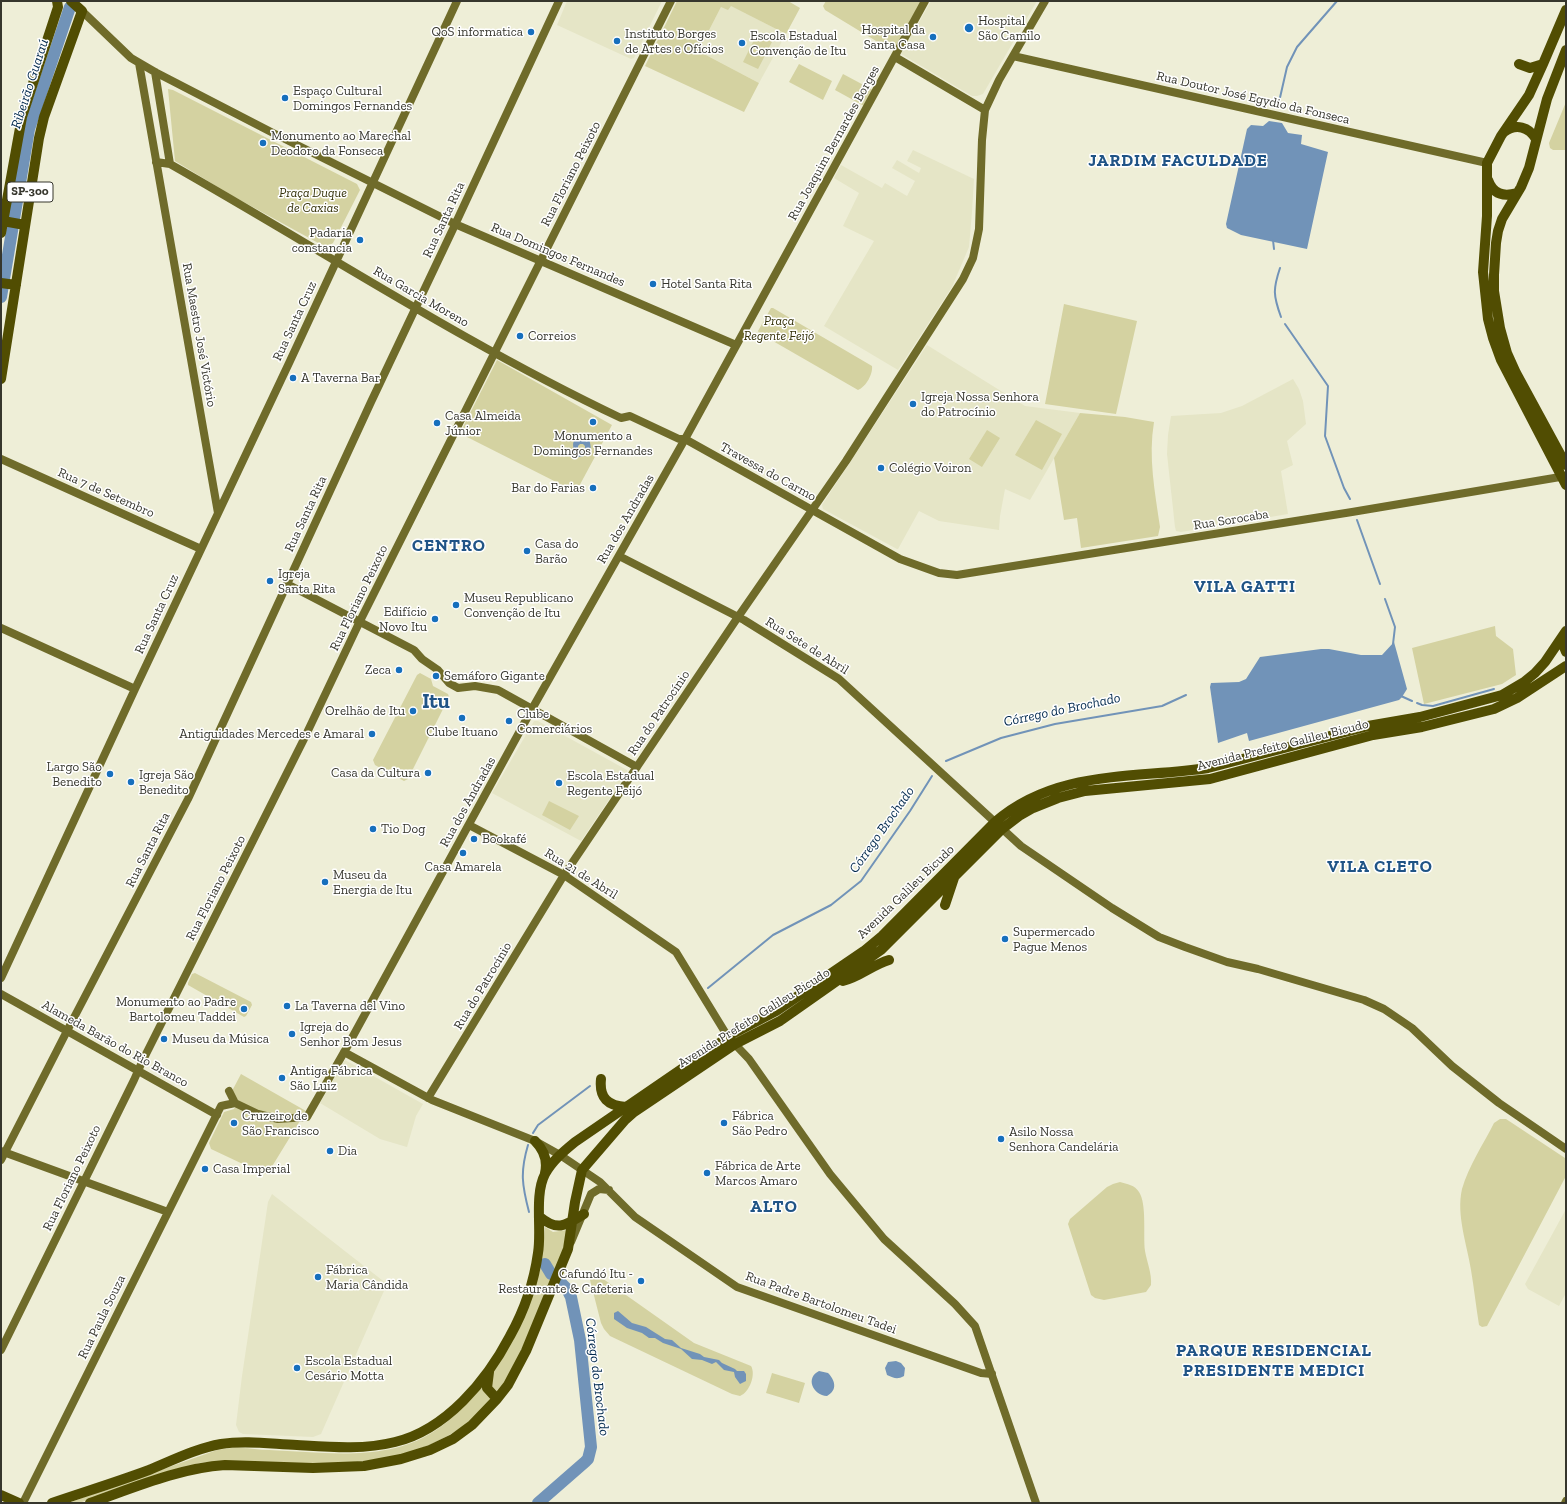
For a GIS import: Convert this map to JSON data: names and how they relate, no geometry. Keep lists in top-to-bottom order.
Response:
{
  "streets": {
    "main road": ["SP-300", "Avenida Prefeito Galileu Bicudo", "Avenida Galileu Bicudo"],
    "street": [
      "Rua Doutor José Egydio da Fonseca",
      "Rua Joaquim Bernardes Borges",
      "Rua Floriano Peixoto",
      "Rua Santa Rita",
      "Rua Domingos Fernandes",
      "Rua Garcia Moreno",
      "Rua Santa Cruz",
      "Rua Maestro José Victório",
      "Travessa do Carmo",
      "Rua 7 de Setembro",
      "Rua dos Andradas",
      "Rua Sorocaba",
      "Rua Sete de Abril",
      "Rua do Patrocínio",
      "Rua 21 de Abril",
      "Alameda Barão do Rio Branco",
      "Rua Padre Bartolomeu Tadei",
      "Rua Paula Souza"
    ]
  },
  "crossings": [
    ["Rua Joaquim Bernardes Borges", "Rua dos Andradas"],
    ["Rua Floriano Peixoto", "Rua Domingos Fernandes"],
    ["Rua Floriano Peixoto", "Rua Garcia Moreno"],
    ["Rua Floriano Peixoto", "Alameda Barão do Rio Branco"],
    ["Rua Santa Rita", "Rua Domingos Fernandes"],
    ["Rua Santa Rita", "Rua Garcia Moreno"],
    ["Rua Santa Rita", "Alameda Barão do Rio Branco"],
    ["Rua Domingos Fernandes", "Rua dos Andradas"],
    ["Rua Garcia Moreno", "Rua Santa Cruz"],
    ["Rua Garcia Moreno", "Travessa do Carmo"],
    ["Rua Santa Cruz", "Rua Maestro José Victório"],
    ["Rua Santa Cruz", "Rua 7 de Setembro"],
    ["Travessa do Carmo", "Rua dos Andradas"],
    ["Travessa do Carmo", "Rua Sorocaba"],
    ["Travessa do Carmo", "Rua do Patrocínio"],
    ["Rua dos Andradas", "Rua Sete de Abril"],
    ["Rua dos Andradas", "Rua 21 de Abril"],
    ["Rua dos Andradas", "Rua Padre Bartolomeu Tadei"],
    ["Rua dos Andradas", "Rua Paula Souza"],
    ["Rua Sete de Abril", "Rua do Patrocínio"],
    ["Rua Sete de Abril", "Avenida Prefeito Galileu Bicudo"],
    ["Rua Sete de Abril", "Avenida Galileu Bicudo"],
    ["Rua do Patrocínio", "Rua 21 de Abril"],
    ["Rua do Patrocínio", "Rua Padre Bartolomeu Tadei"],
    ["Avenida Prefeito Galileu Bicudo", "Rua 21 de Abril"],
    ["Avenida Prefeito Galileu Bicudo", "Avenida Galileu Bicudo"],
    ["Avenida Prefeito Galileu Bicudo", "Rua Padre Bartolomeu Tadei"],
    ["Rua 21 de Abril", "Avenida Galileu Bicudo"],
    ["Alameda Barão do Rio Branco", "Rua Paula Souza"]
  ],
  "districts": [
    "JARDIM FACULDADE",
    "CENTRO",
    "VILA GATTI",
    "Itu",
    "VILA CLETO",
    "ALTO",
    "PARQUE RESIDENCIAL PRESIDENTE MEDICI"
  ],
  "water": ["Ribeirão Guaraú", "Córrego do Brochado", "Córrego Brochado"],
  "parks": ["Praça Duque de Caxias", "Praça Regente Feijó"],
  "places": [
    "Hospital São Camilo",
    "QoS informatica",
    "Hospital da Santa Casa",
    "Instituto Borges de Artes e Ofícios",
    "Escola Estadual Convenção de Itu",
    "Espaço Cultural Domingos Fernandes",
    "Monumento ao Marechal Deodoro da Fonseca",
    "Padaria constancia",
    "Hotel Santa Rita",
    "Correios",
    "A Taverna Bar",
    "Igreja Nossa Senhora do Patrocínio",
    "Monumento a Domingos Fernandes",
    "Casa Almeida Júnior",
    "Colégio Voiron",
    "Bar do Farias",
    "Casa do Barão",
    "Igreja Santa Rita",
    "Museu Republicano Convenção de Itu",
    "Edifício Novo Itu",
    "Zeca",
    "Semáforo Gigante",
    "Orelhão de Itu",
    "Clube Ituano",
    "Clube Comerciários",
    "Antiguidades Mercedes e Amaral",
    "Casa da Cultura",
    "Largo São Benedito",
    "Igreja São Benedito",
    "Escola Estadual Regente Feijó",
    "Tio Dog",
    "Bookafé",
    "Casa Amarela",
    "Museu da Energia de Itu",
    "Supermercado Pague Menos",
    "La Taverna del Vino",
    "Monumento ao Padre Bartolomeu Taddei",
    "Igreja do Senhor Bom Jesus",
    "Museu da Música",
    "Antiga Fábrica São Luiz",
    "Cruzeiro de São Francisco",
    "Fábrica São Pedro",
    "Asilo Nossa Senhora Candelária",
    "Dia",
    "Casa Imperial",
    "Fábrica de Arte Marcos Amaro",
    "Fábrica Maria Cândida",
    "Cafundó Itu - Restaurante & Cafeteria",
    "Escola Estadual Cesário Motta"
  ]
}
